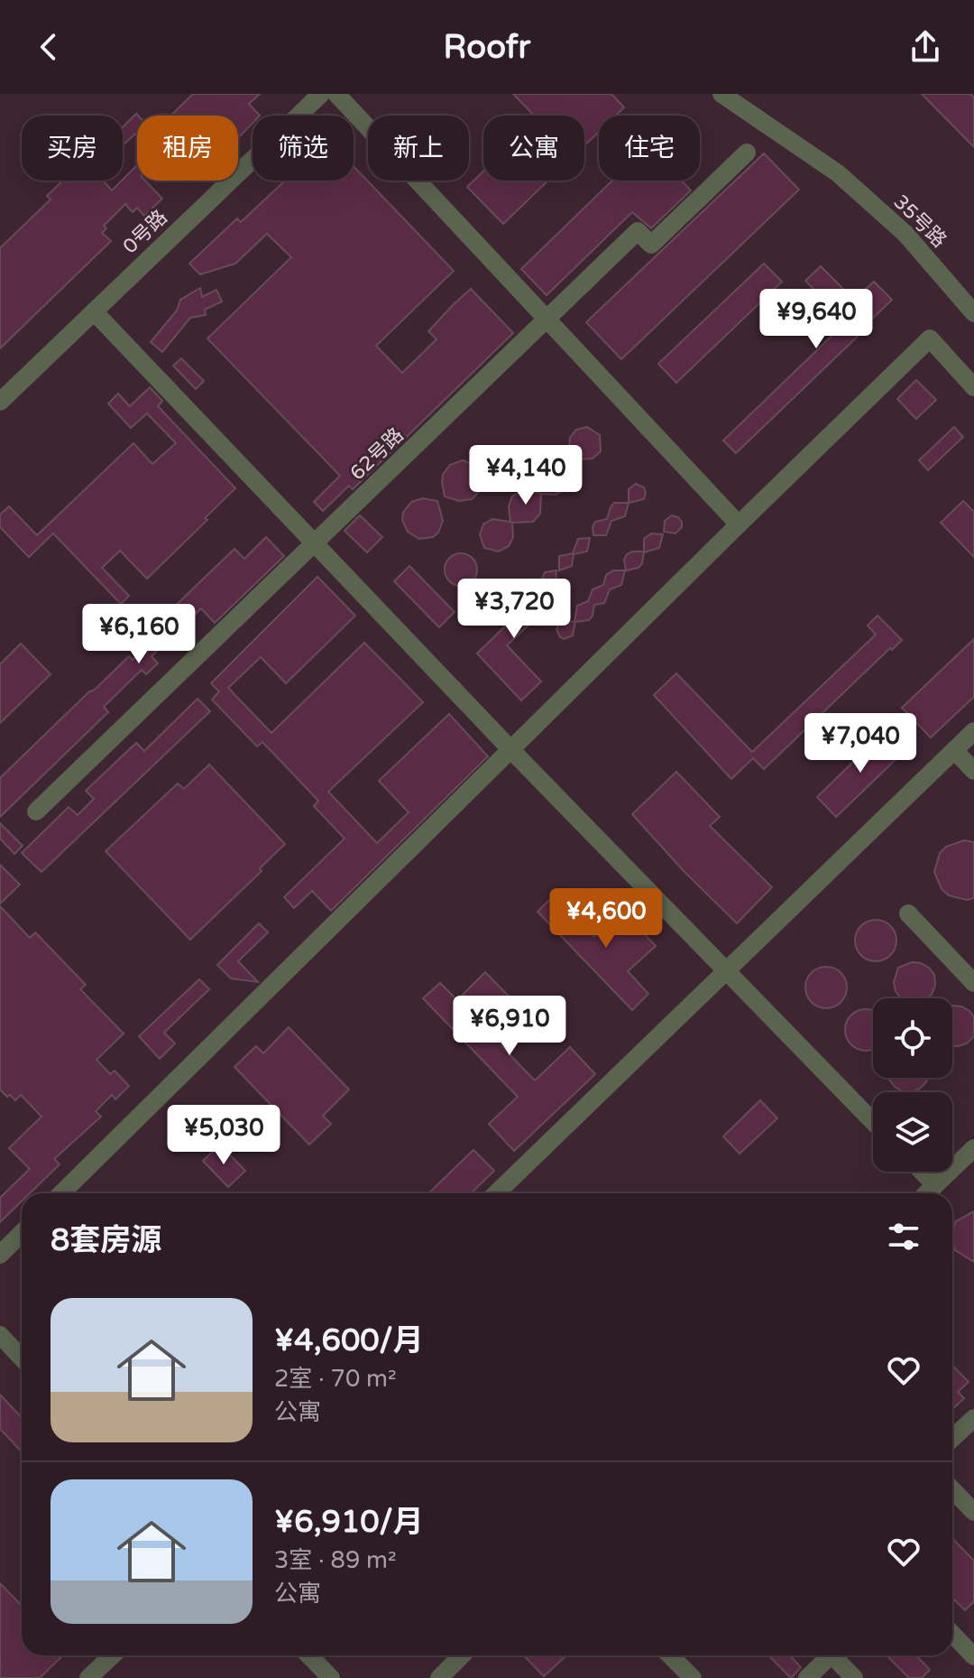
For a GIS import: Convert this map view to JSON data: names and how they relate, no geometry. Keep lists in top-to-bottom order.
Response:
{
  "streets": {
    "street": ["35号路", "0号路", "62号路"]
  },
  "page": {
    "header": "Roofr",
    "chip": [
      "买房",
      "租房",
      "筛选",
      "新上",
      "公寓",
      "住宅"
    ],
    "price": [
      "¥9,640",
      "¥4,140",
      "¥3,720",
      "¥6,160",
      "¥7,040",
      "¥4,600",
      "¥6,910",
      "¥5,030"
    ],
    "heading": "8套房源",
    "list": [
      {
        "name": "¥4,600/月",
        "note": "2室 · 70 m² · 公寓"
      },
      {
        "name": "¥6,910/月",
        "note": "3室 · 89 m² · 公寓"
      }
    ]
  }
}
